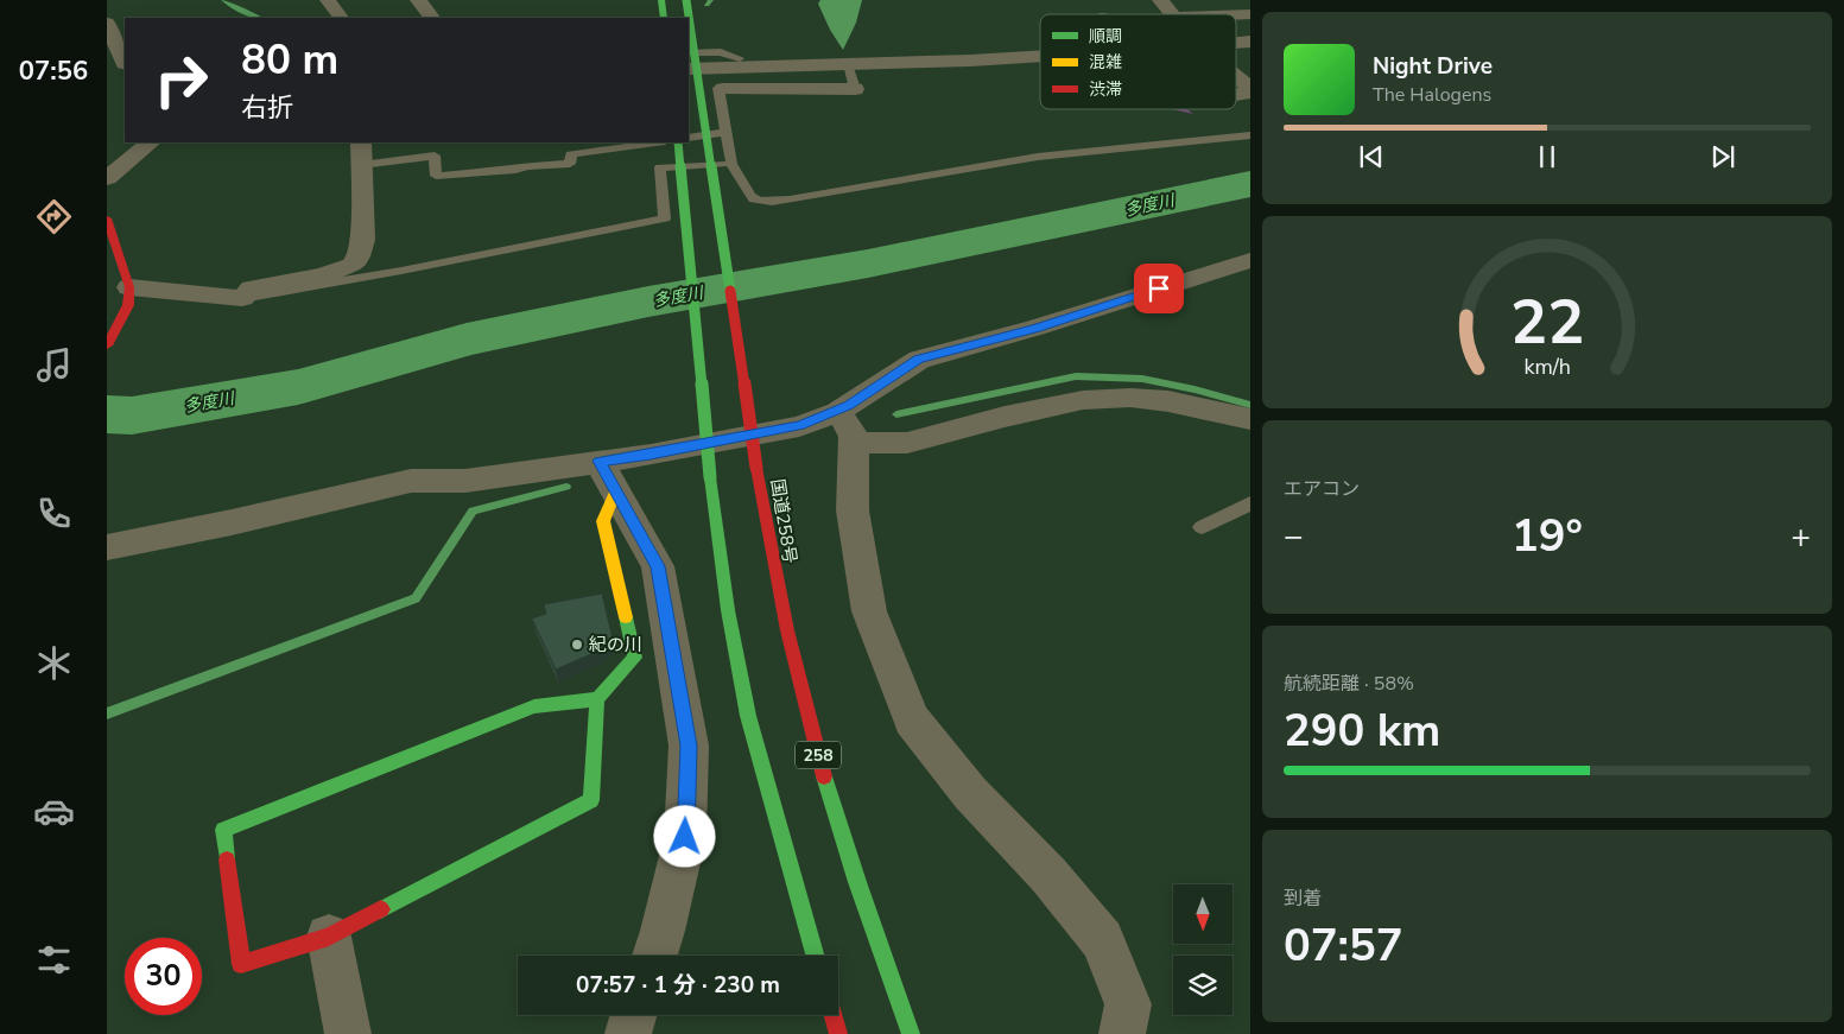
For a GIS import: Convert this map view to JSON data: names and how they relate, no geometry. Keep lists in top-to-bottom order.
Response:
{
  "streets": {
    "main road": ["国道258号", "258"]
  },
  "water": ["多度川"],
  "places": ["紀の川"],
  "legend": ["順調", "混雑", "渋滞"],
  "north": "bottom",
  "page": {
    "tabs": "07:56",
    "turn": ["80 m", "右折"],
    "song": ["Night Drive", "The Halogens"],
    "tile": [
      "エアコン",
      ["航続距離 · 58%", "290 km"],
      ["到着", "07:57"]
    ],
    "heat": ["−", "19°", "+"],
    "limit": "30",
    "trip": "07:57 · 1 分 · 230 m",
    "gauge": ["22", "km/h"]
  }
}
